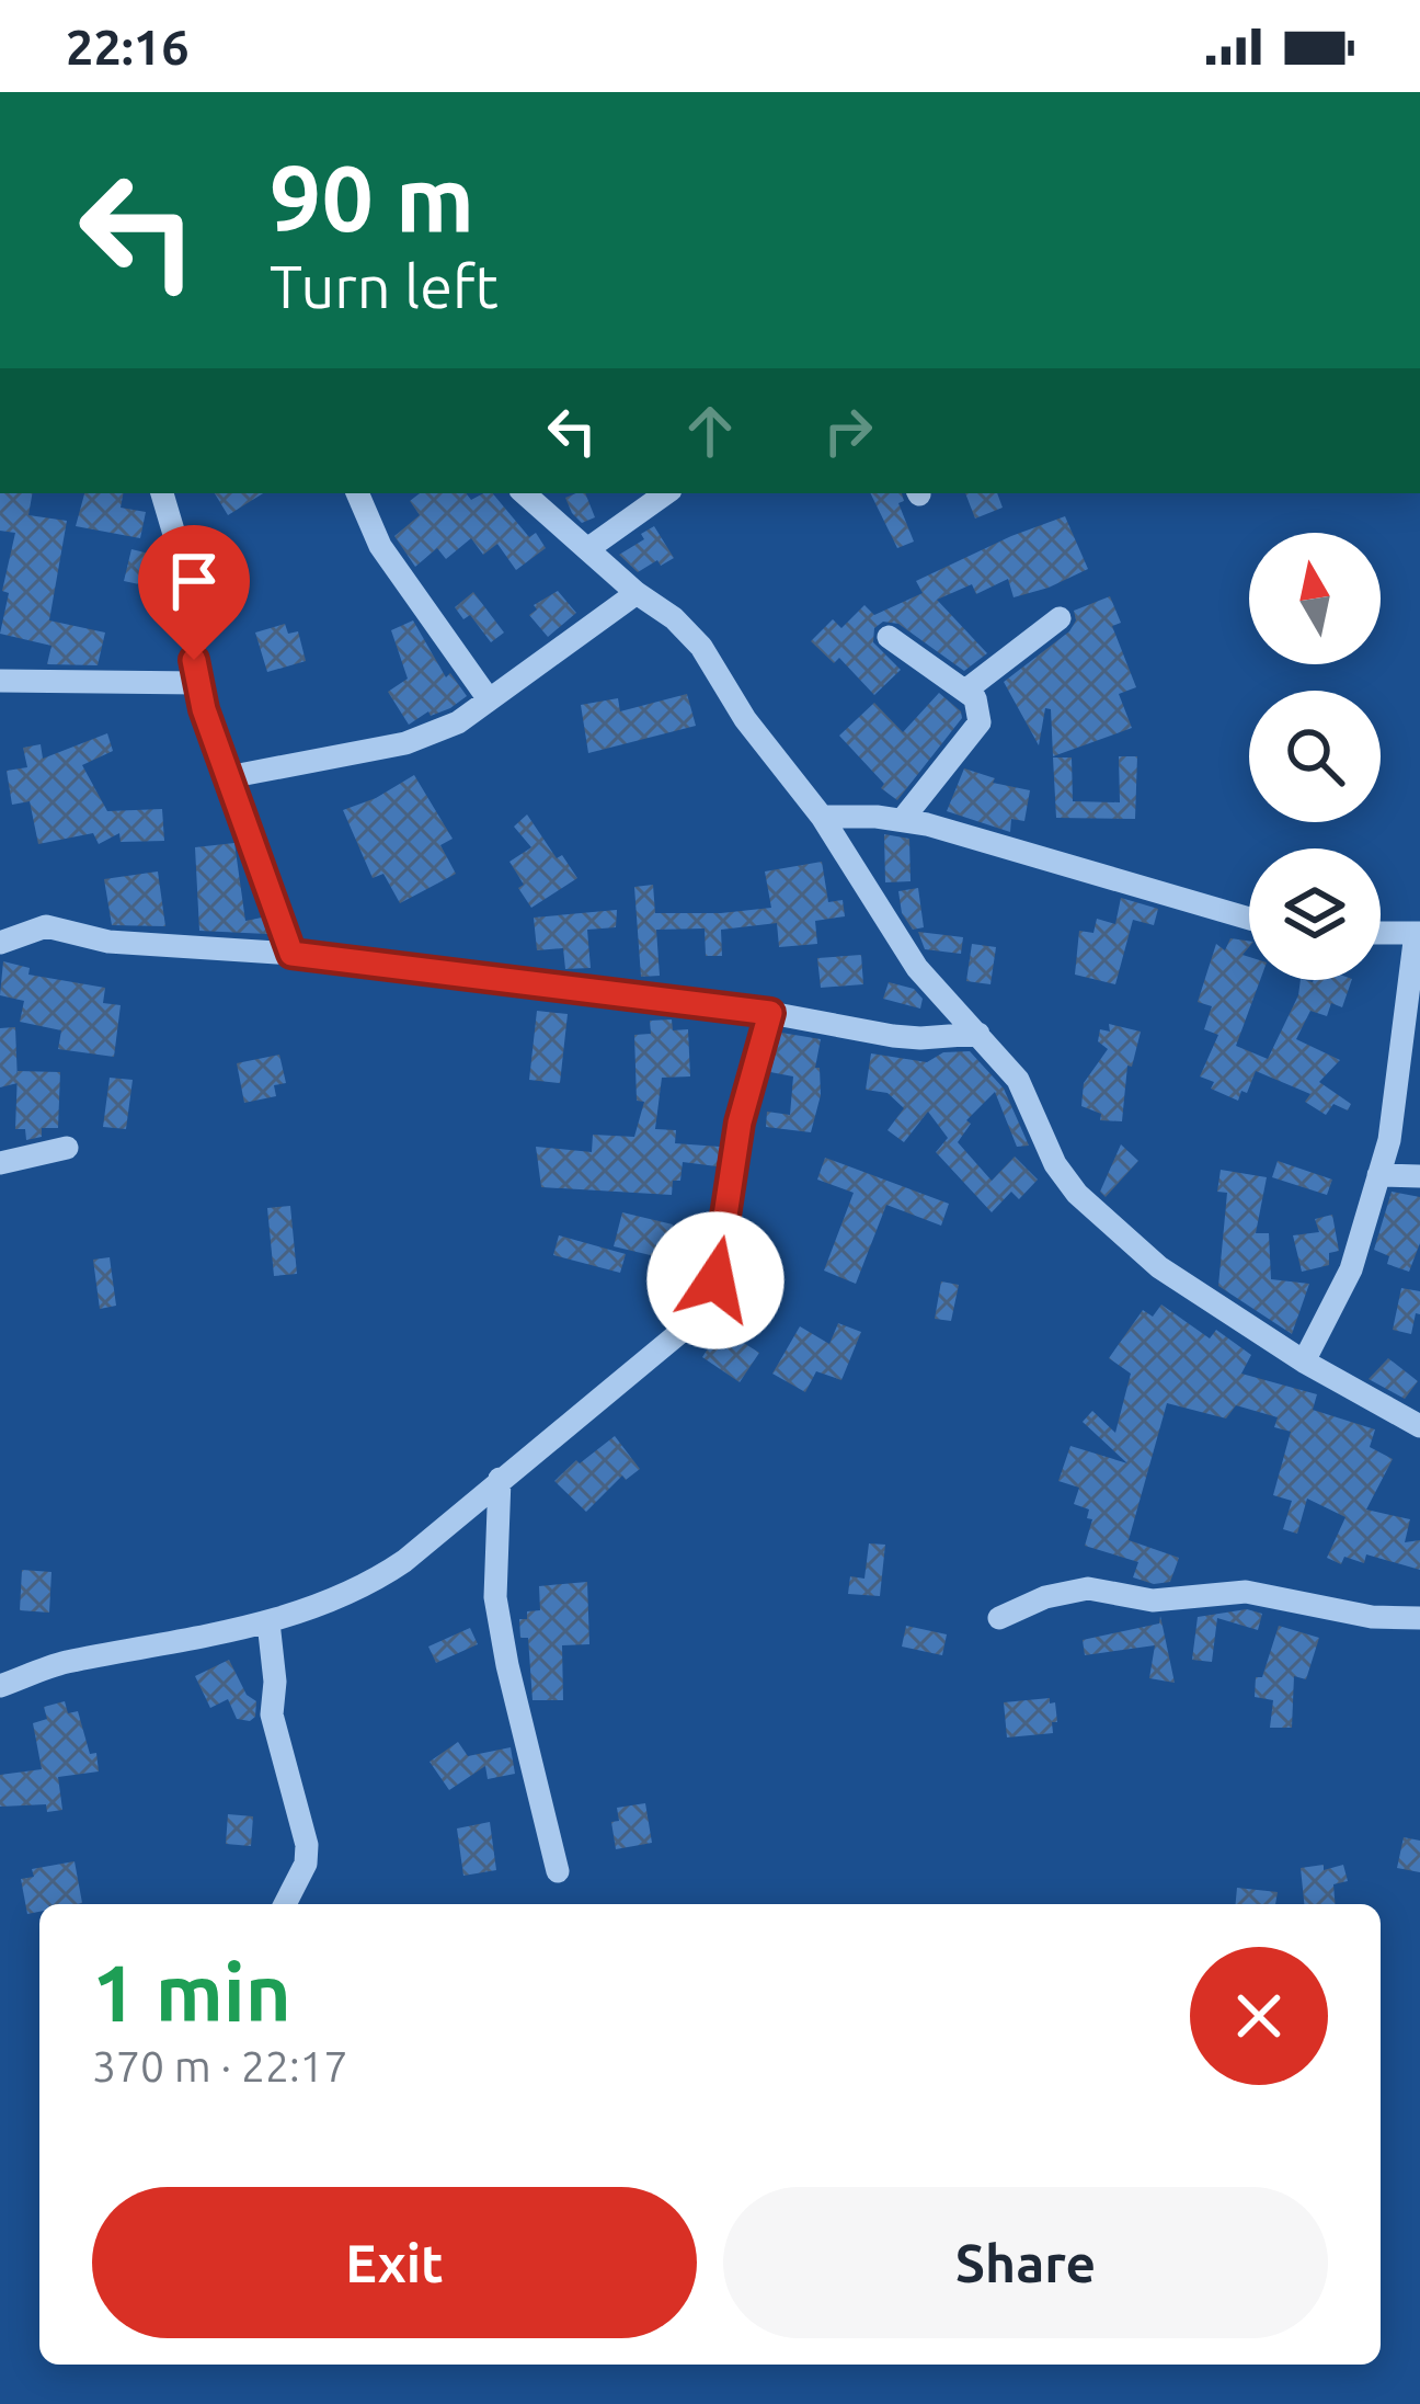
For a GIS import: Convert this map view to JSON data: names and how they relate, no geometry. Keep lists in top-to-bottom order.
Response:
{
  "north": "top",
  "page": {
    "status": "22:16",
    "turn": ["90 m", "Turn left"],
    "heading": ["1 min", "370 m · 22:17"],
    "buttons": ["Exit", "Share"]
  }
}
